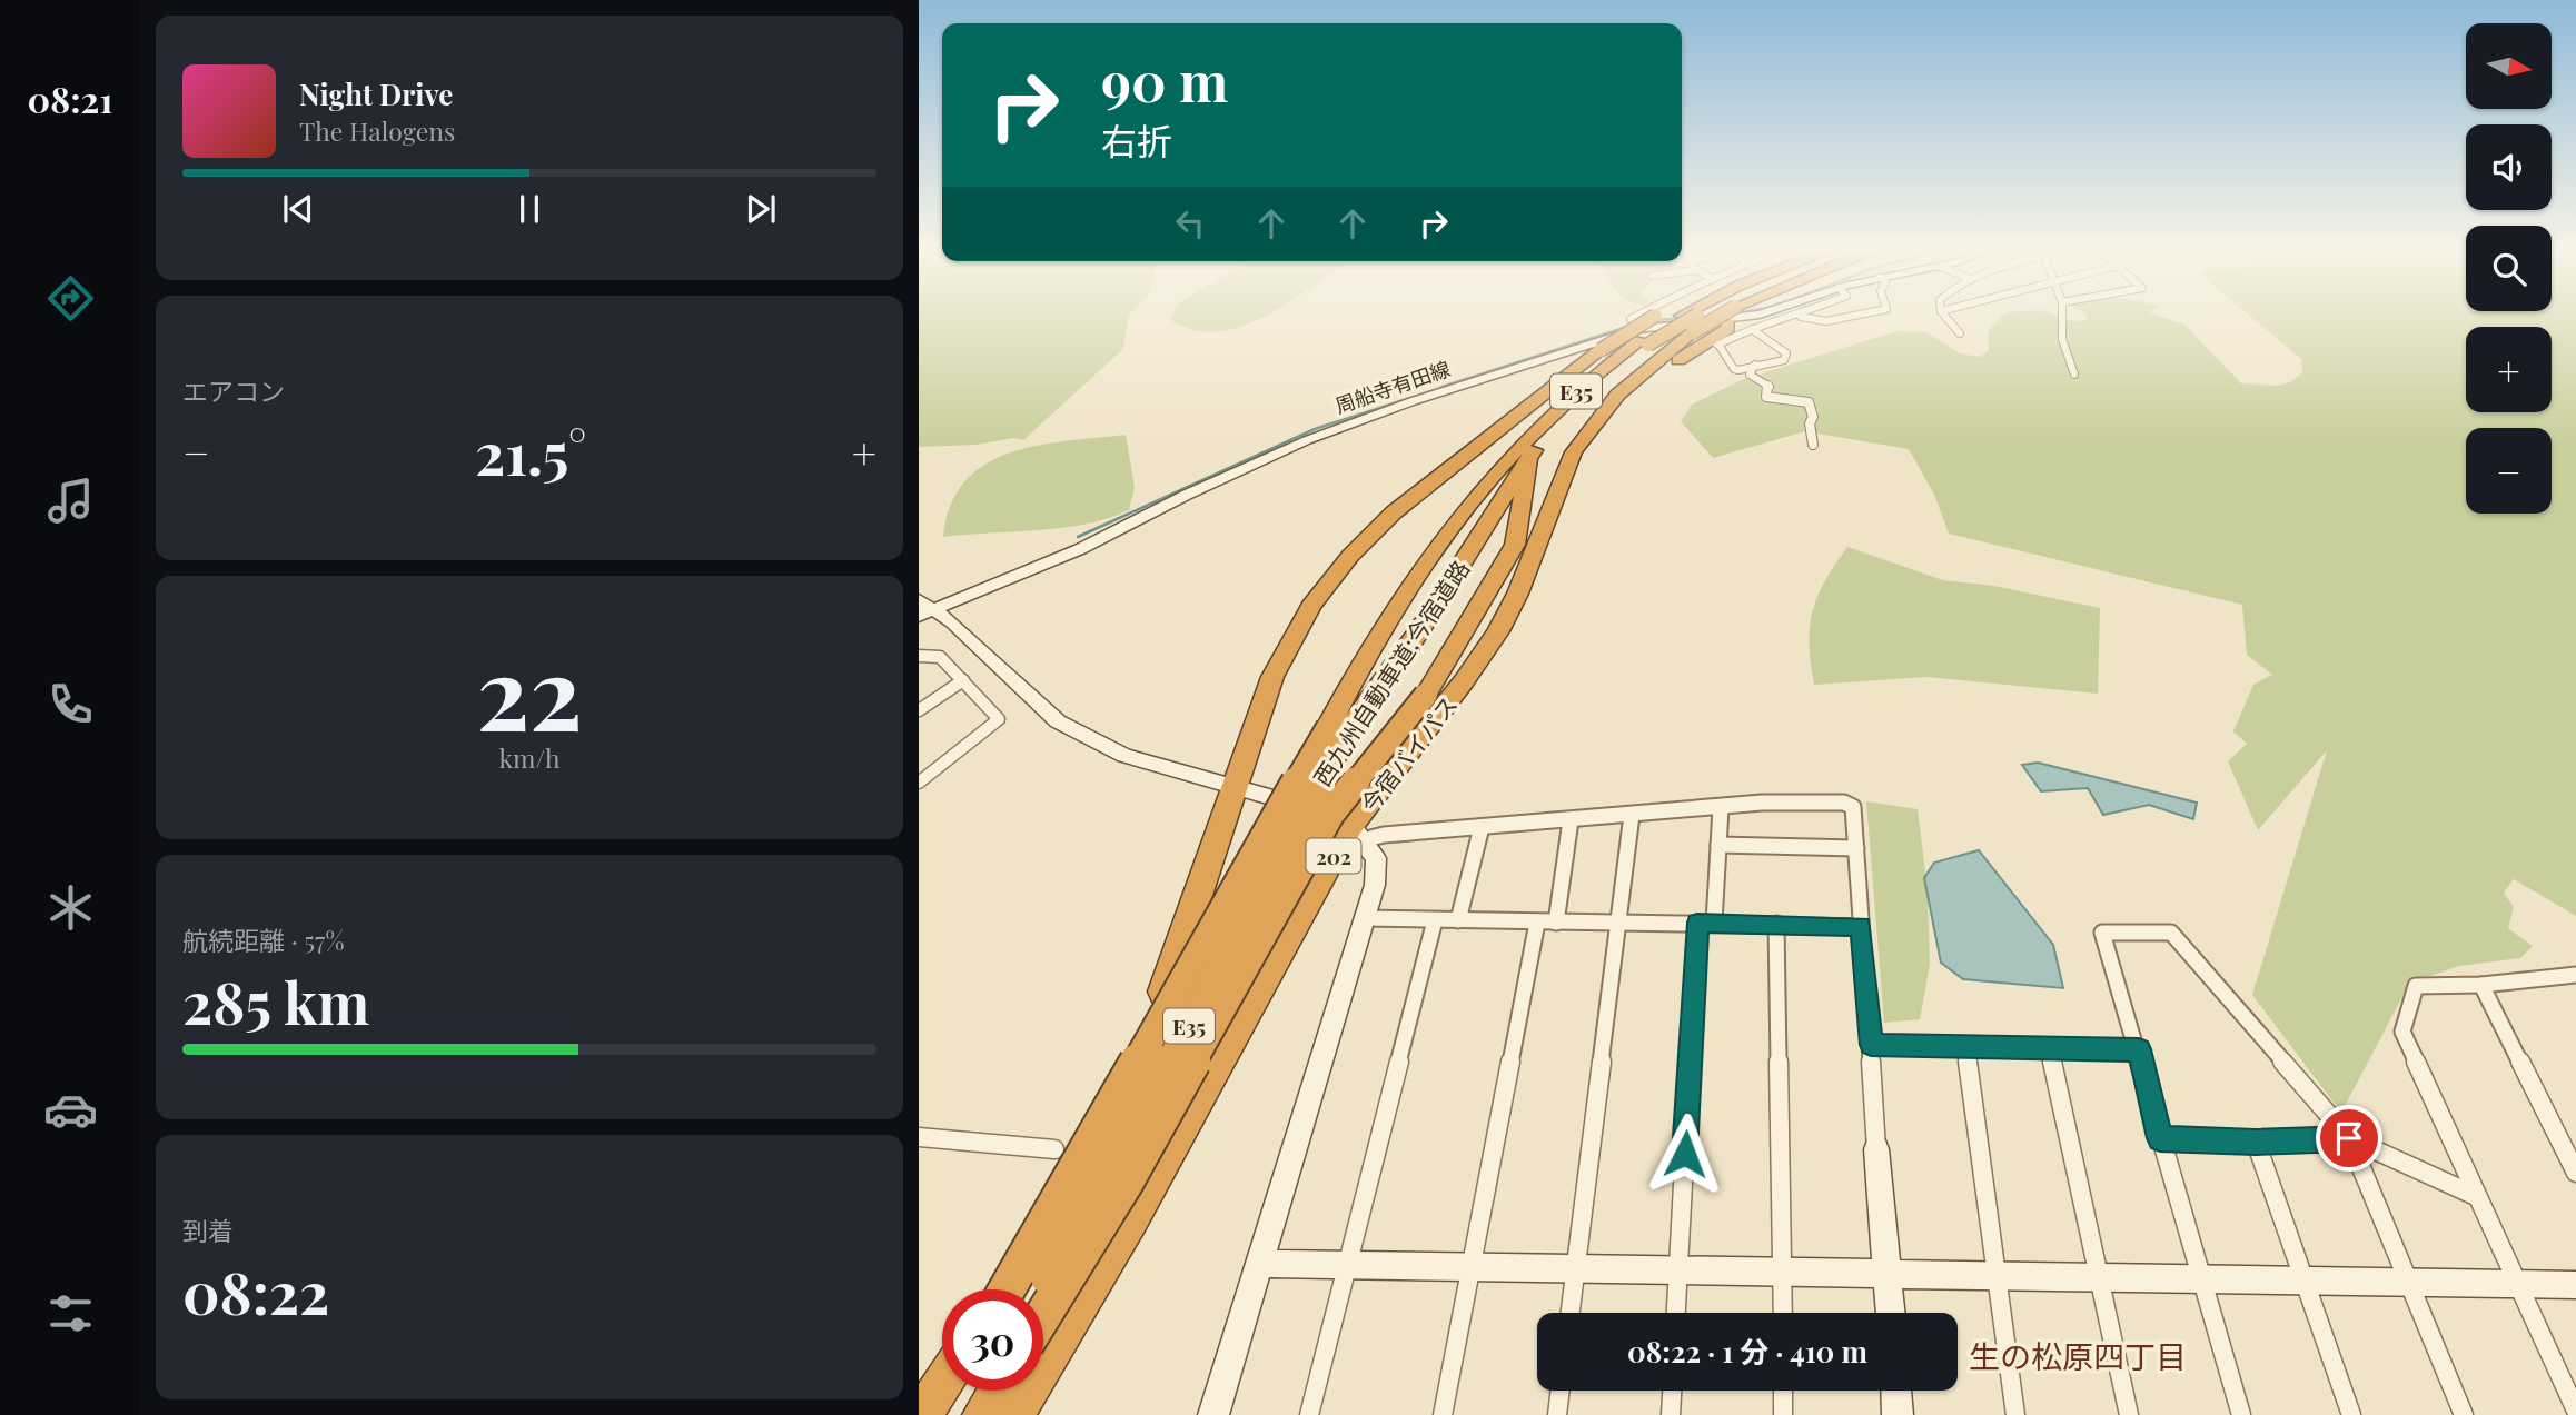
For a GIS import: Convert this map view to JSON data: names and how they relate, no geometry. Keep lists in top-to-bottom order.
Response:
{
  "streets": {
    "highway": [
      "E35",
      "西九州自動車道;今宿道路",
      "今宿バイパス",
      "202"
    ],
    "street": ["周船寺有田線"]
  },
  "districts": ["生の松原四丁目"],
  "north": "right",
  "page": {
    "tabs": "08:21",
    "map_buttons": ["+", "−"],
    "turn": ["90 m", "右折"],
    "song": ["Night Drive", "The Halogens"],
    "tile": [
      "エアコン",
      ["22", "km/h"],
      ["航続距離 · 57%", "285 km"],
      ["到着", "08:22"]
    ],
    "heat": ["−", "21.5°", "+"],
    "limit": "30",
    "trip": "08:22 · 1 分 · 410 m"
  }
}
